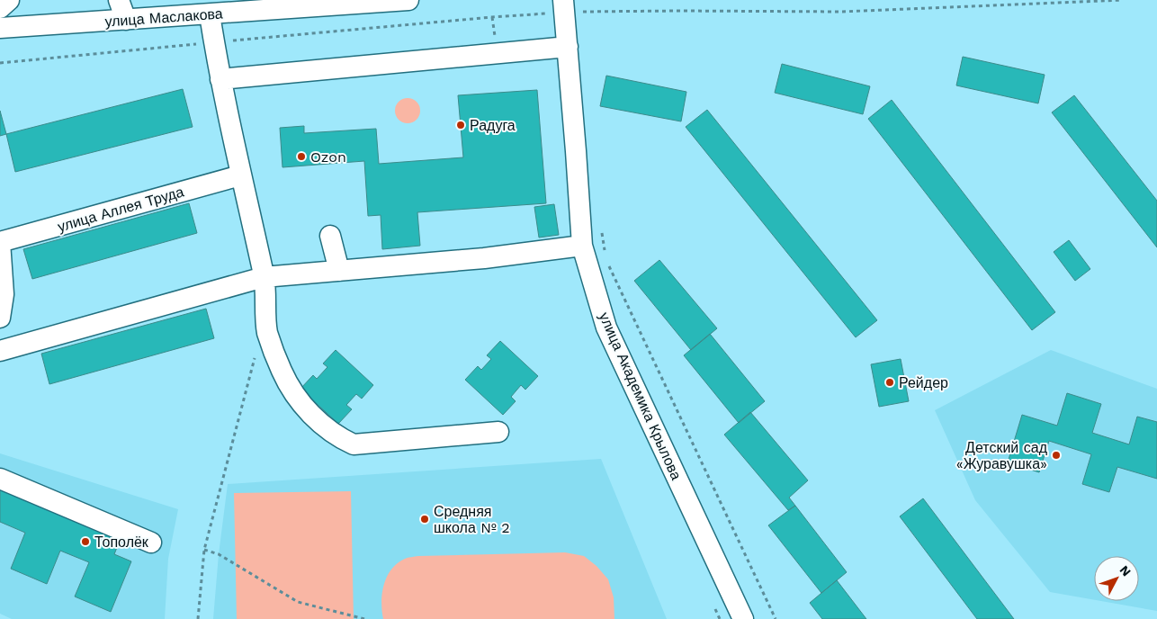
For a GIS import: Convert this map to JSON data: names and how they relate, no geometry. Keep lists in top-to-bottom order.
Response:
{
  "streets": {
    "street": ["улица Маслакова", "улица Аллея Труда", "улица Академика Крылова"]
  },
  "places": [
    "Радуга",
    "Ozon",
    "Рейдер",
    "Детский сад «Журавушка»",
    "Средняя школа № 2",
    "Тополёк"
  ],
  "north": "top right"
}
